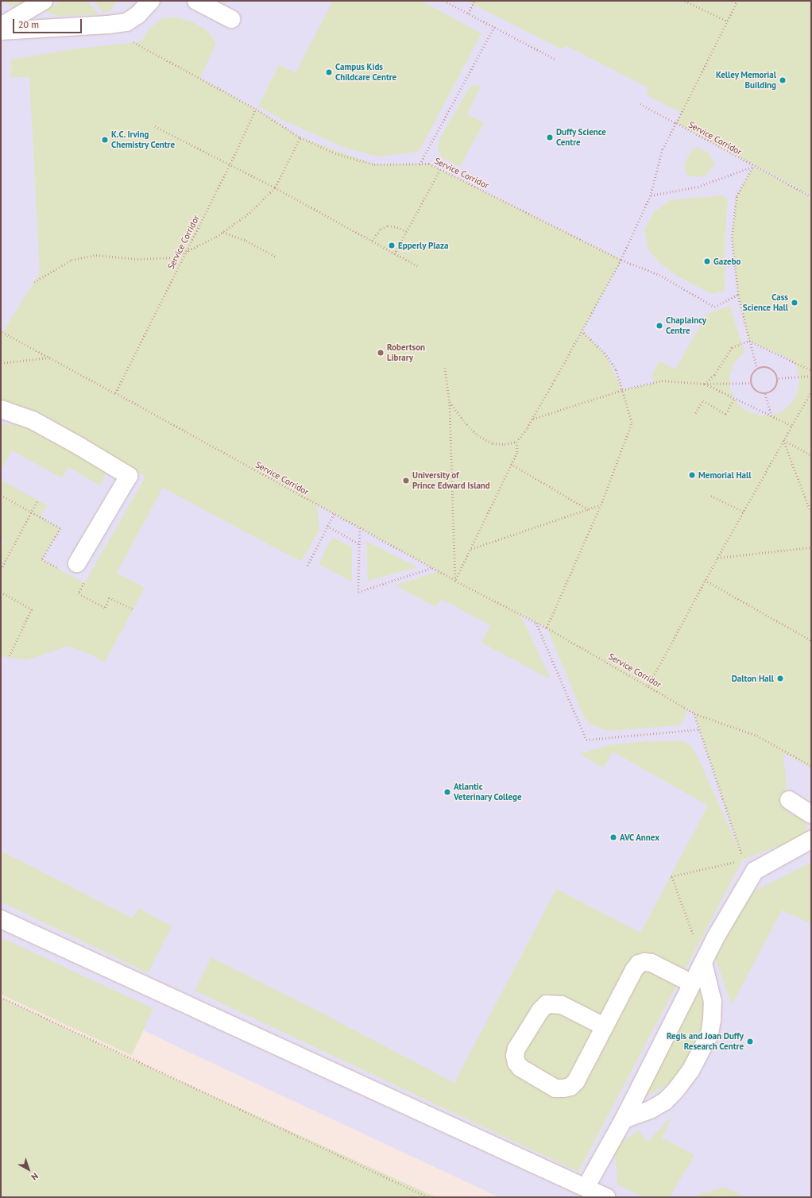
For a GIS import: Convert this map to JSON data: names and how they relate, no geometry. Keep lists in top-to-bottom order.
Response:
{
  "streets": {
    "path": ["Service Corridor"]
  },
  "places": [
    "Campus Kids Childcare Centre",
    "Kelley Memorial Building",
    "Duffy Science Centre",
    "K.C. Irving Chemistry Centre",
    "Epperly Plaza",
    "Gazebo",
    "Cass Science Hall",
    "Chaplaincy Centre",
    "Robertson Library",
    "Memorial Hall",
    "University of Prince Edward Island",
    "Dalton Hall",
    "Atlantic Veterinary College",
    "AVC Annex",
    "Regis and Joan Duffy Research Centre"
  ],
  "scale_bar": "20 m",
  "north": "bottom right"
}
